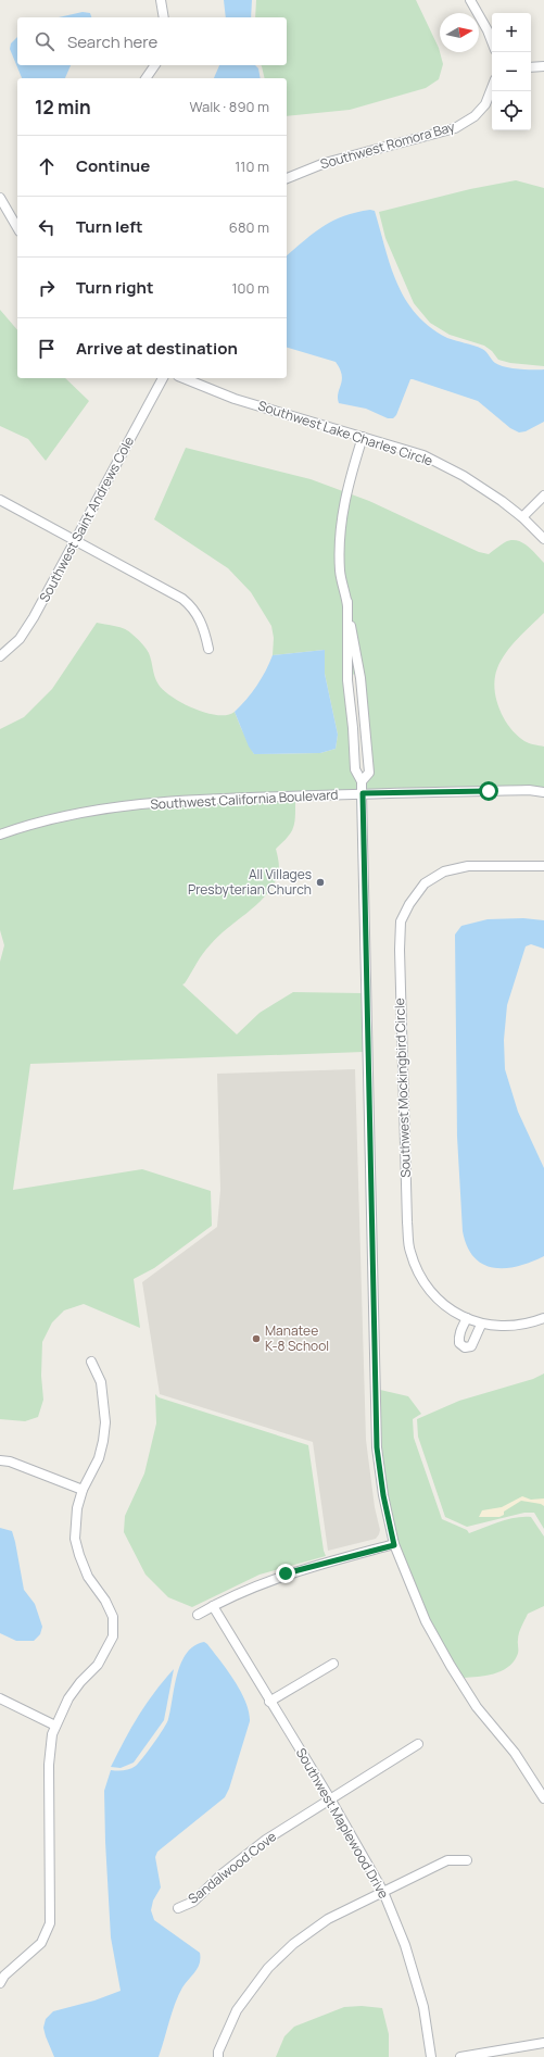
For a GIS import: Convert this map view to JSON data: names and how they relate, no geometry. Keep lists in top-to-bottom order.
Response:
{
  "streets": {
    "street": [
      "Southwest Romora Bay",
      "Southwest Lake Charles Circle",
      "Southwest Saint Andrews Cole",
      "Southwest California Boulevard",
      "Southwest Mockingbird Circle",
      "Southwest Maplewood Drive",
      "Sandalwood Cove"
    ]
  },
  "crossings": [
    ["Southwest Maplewood Drive", "Sandalwood Cove"]
  ],
  "places": ["All Villages Presbyterian Church", "Manatee K-8 School"],
  "north": "right",
  "page": {
    "map_buttons": ["+", "−"],
    "search": "Search here",
    "heading": ["12 min", "Walk · 890 m"],
    "list": [
      ["Continue", "110 m"],
      ["Turn left", "680 m"],
      ["Turn right", "100 m"],
      "Arrive at destination"
    ]
  }
}
